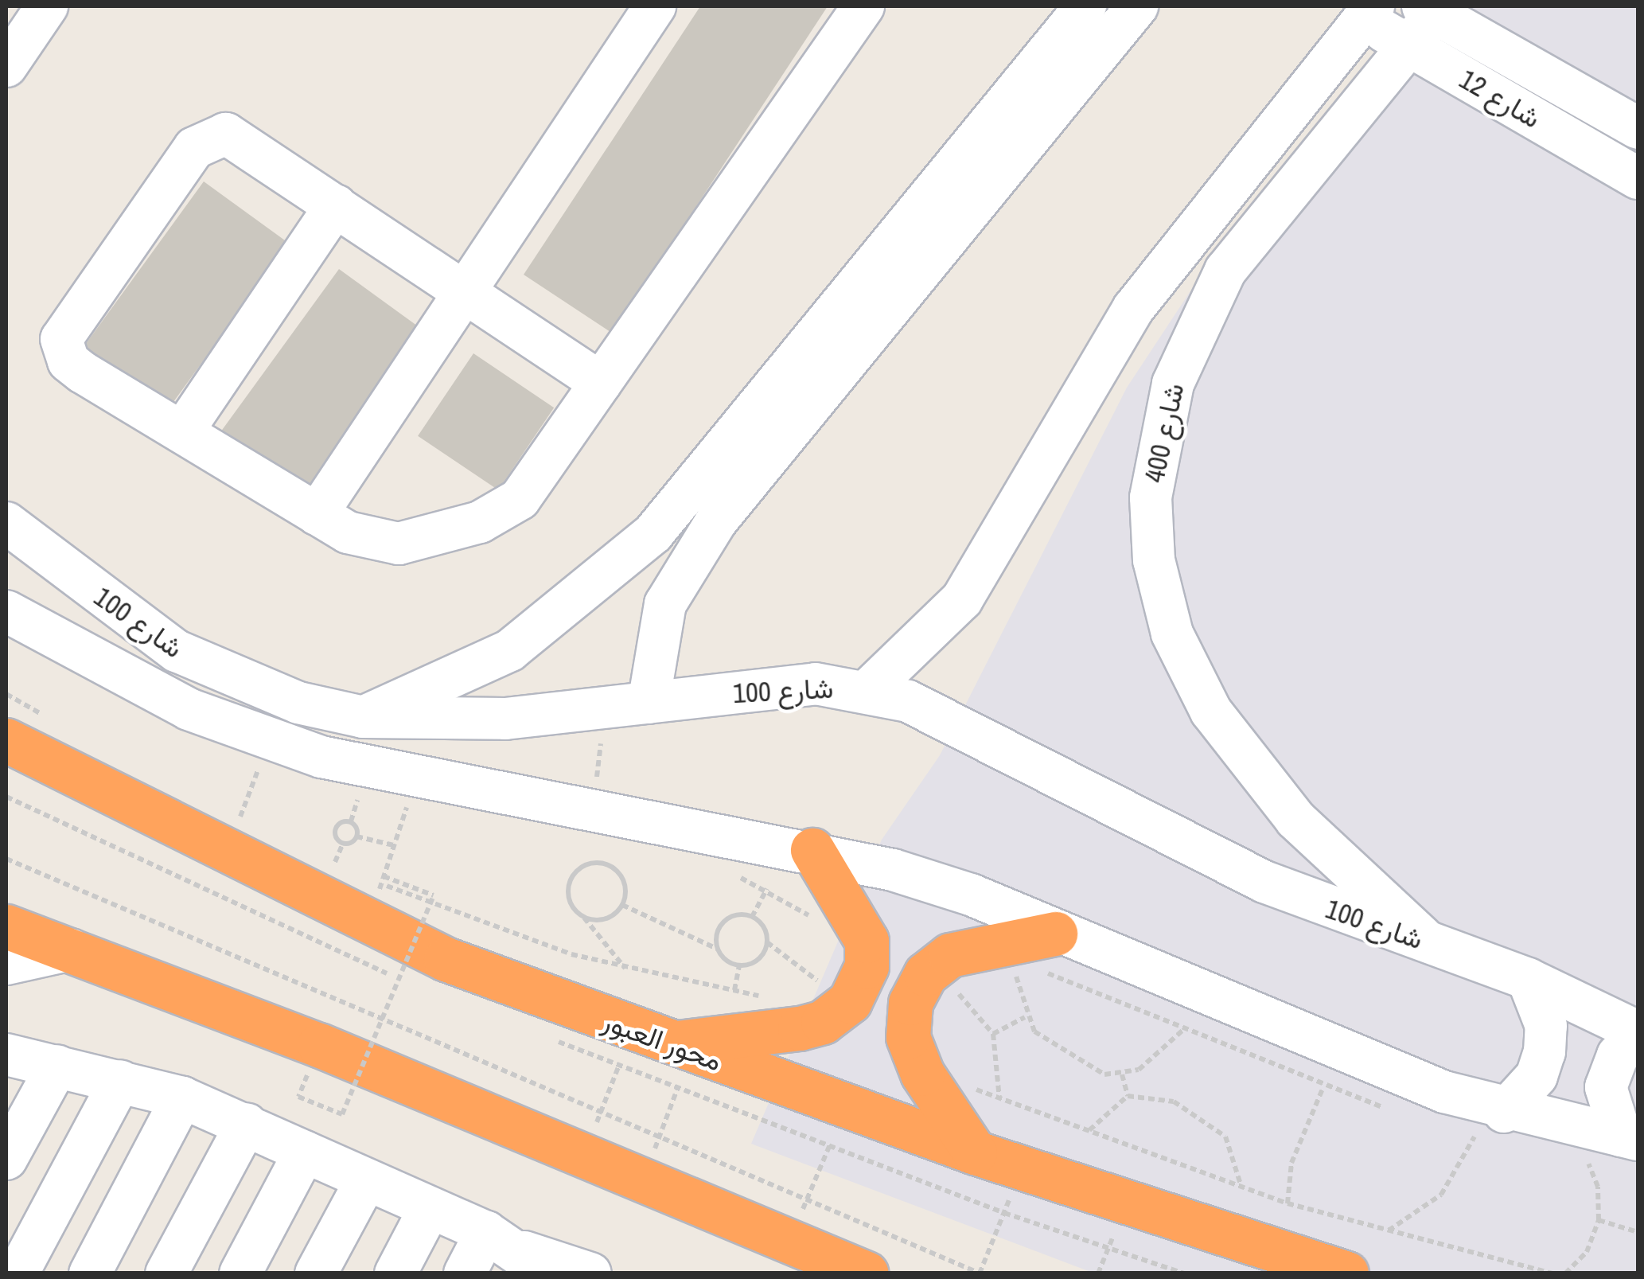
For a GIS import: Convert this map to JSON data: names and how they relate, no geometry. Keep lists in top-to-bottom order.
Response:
{
  "streets": {
    "highway": ["محور العبور"],
    "street": ["شارع 12", "شارع 400", "شارع 100"]
  },
  "crossings": [
    ["شارع 12", "شارع 400"],
    ["شارع 400", "شارع 100"]
  ]
}
